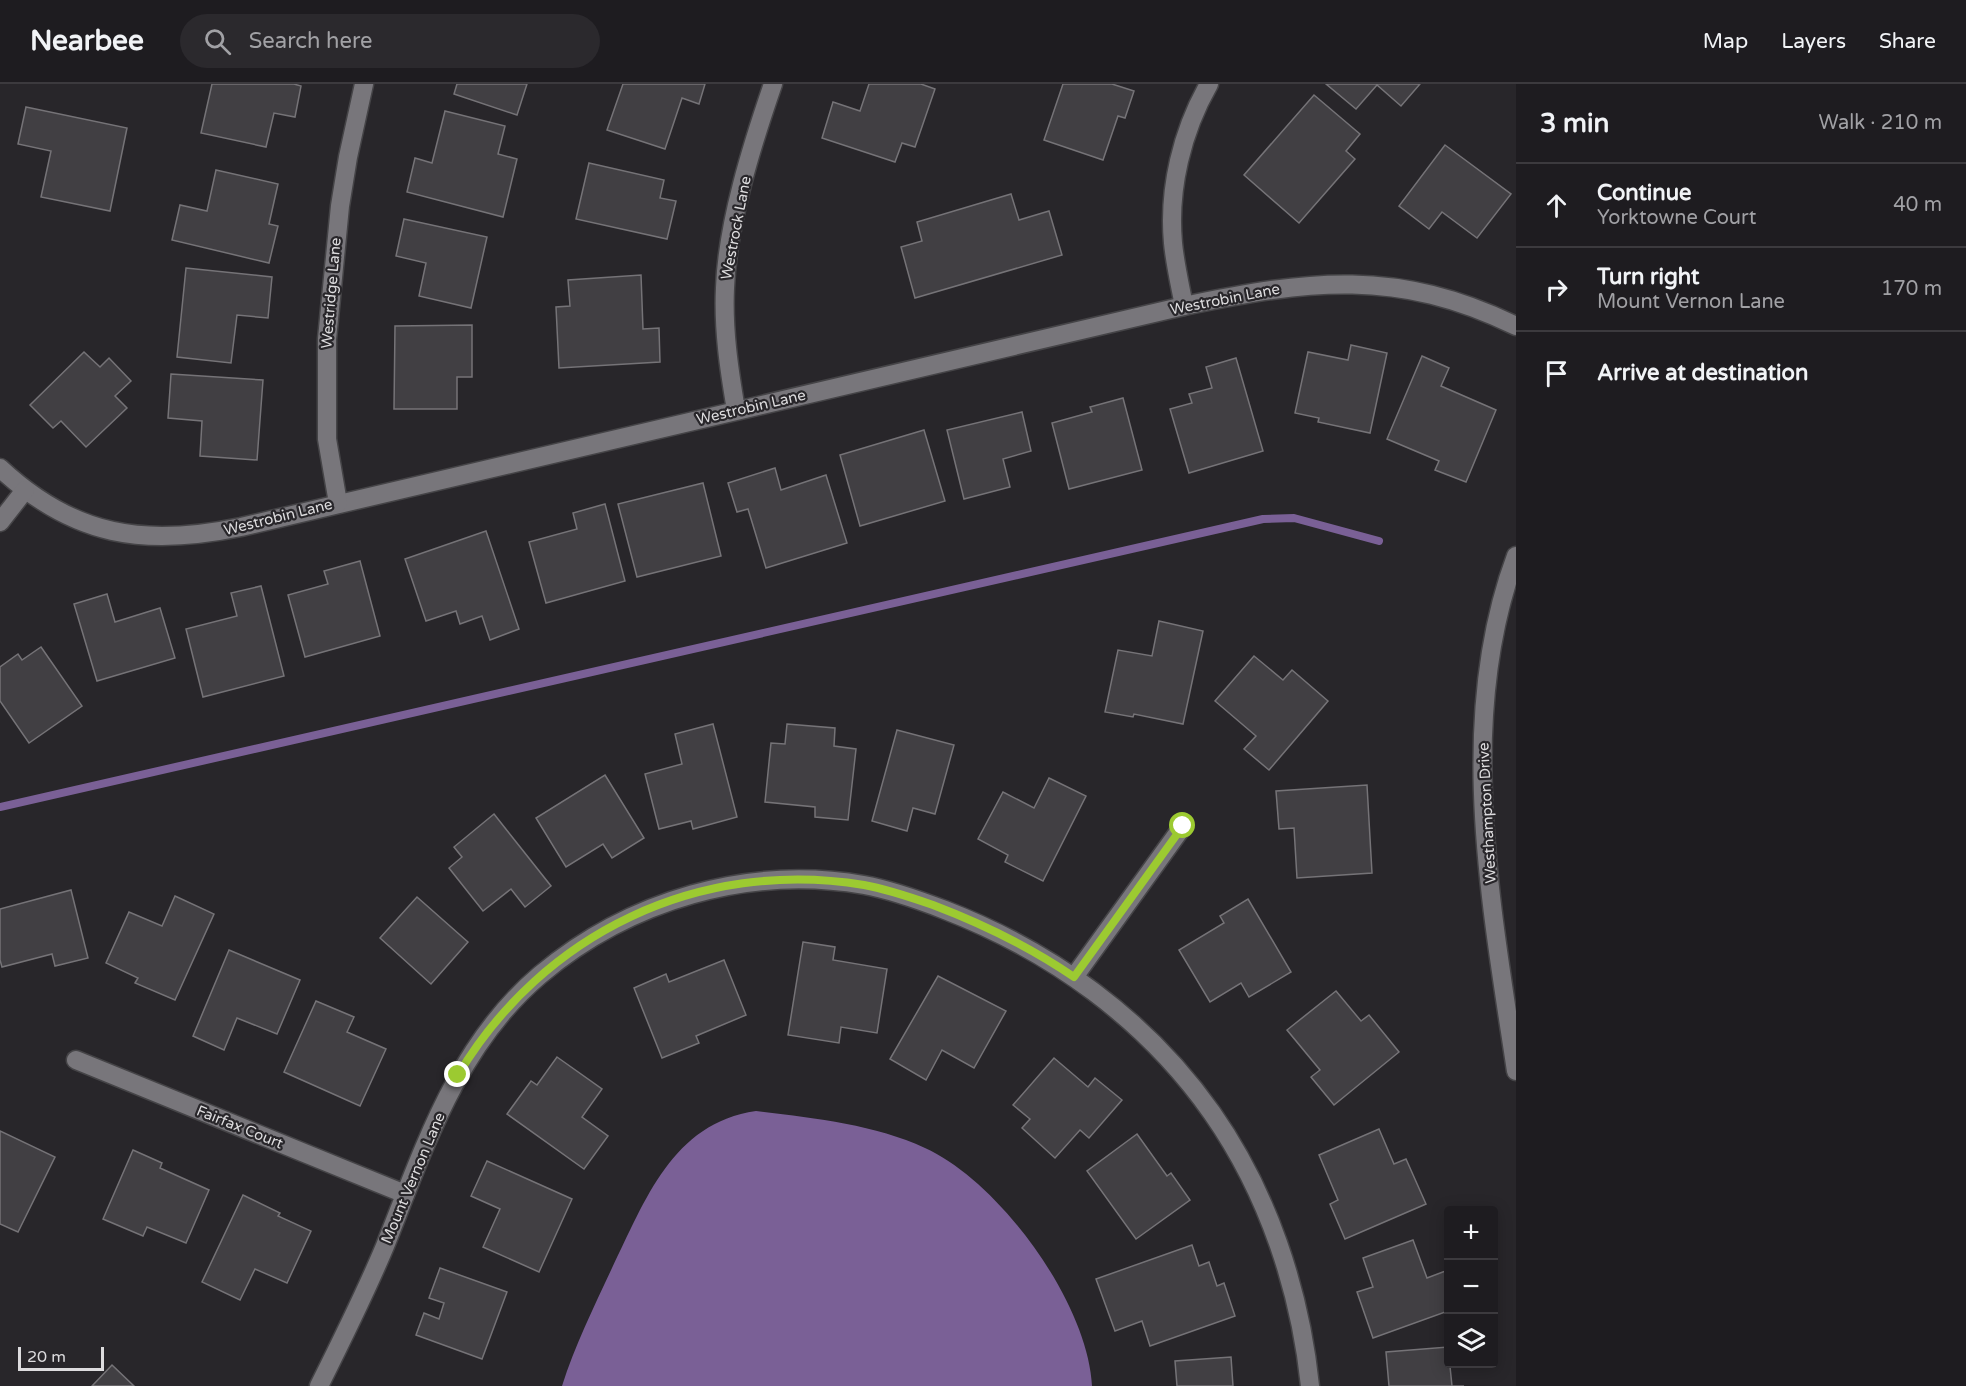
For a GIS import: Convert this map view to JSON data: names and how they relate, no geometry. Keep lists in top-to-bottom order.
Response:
{
  "streets": {
    "street": [
      "Westrock Lane",
      "Westridge Lane",
      "Westrobin Lane",
      "Westhampton Drive",
      "Fairfax Court",
      "Mount Vernon Lane"
    ]
  },
  "crossings": [
    ["Westrock Lane", "Westrobin Lane"],
    ["Westridge Lane", "Westrobin Lane"],
    ["Fairfax Court", "Mount Vernon Lane"]
  ],
  "scale_bar": "20 m",
  "page": {
    "header": "Nearbee",
    "search": "Search here",
    "nav": ["Map", "Layers", "Share"],
    "heading": ["3 min", "Walk · 210 m"],
    "list": [
      ["Continue", "Yorktowne Court", "40 m"],
      ["Turn right", "Mount Vernon Lane", "170 m"],
      "Arrive at destination"
    ],
    "map_buttons": ["+", "−"],
    "scale": "20 m"
  }
}
